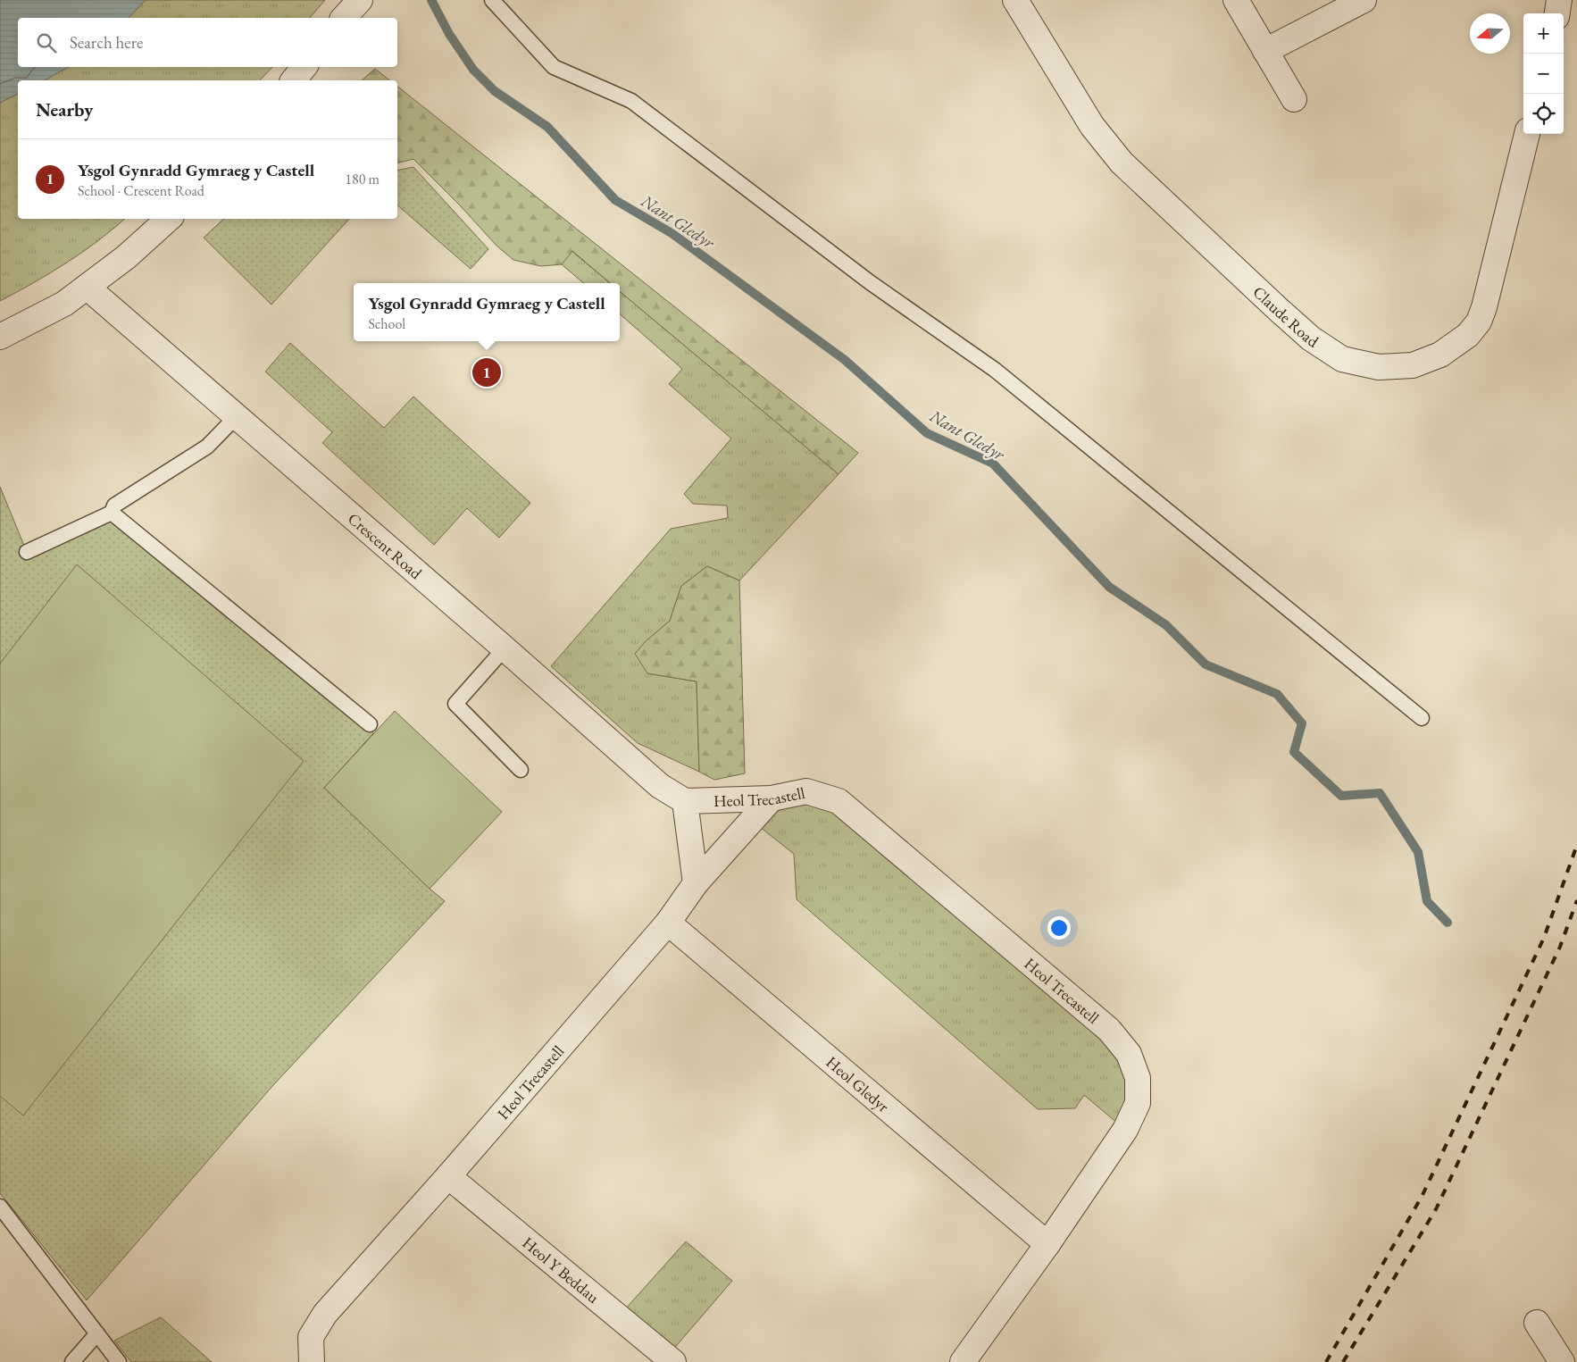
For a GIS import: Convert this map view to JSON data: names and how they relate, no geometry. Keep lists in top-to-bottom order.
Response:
{
  "streets": {
    "street": [
      "Claude Road",
      "Crescent Road",
      "Heol Trecastell",
      "Heol Gledyr",
      "Heol Y Beddau"
    ]
  },
  "crossings": [
    ["Crescent Road", "Heol Trecastell"],
    ["Heol Trecastell", "Heol Gledyr"],
    ["Heol Trecastell", "Heol Y Beddau"]
  ],
  "water": ["Nant Gledyr"],
  "north": "left",
  "page": {
    "map_buttons": ["+", "−"],
    "search": "Search here",
    "heading": "Nearby",
    "list": [
      {
        "mark": "1",
        "name": "Ysgol Gynradd Gymraeg y Castell",
        "note": "School · Crescent Road",
        "value": "180 m"
      }
    ],
    "popup": ["Ysgol Gynradd Gymraeg y Castell", "School"],
    "pins": "1"
  }
}
